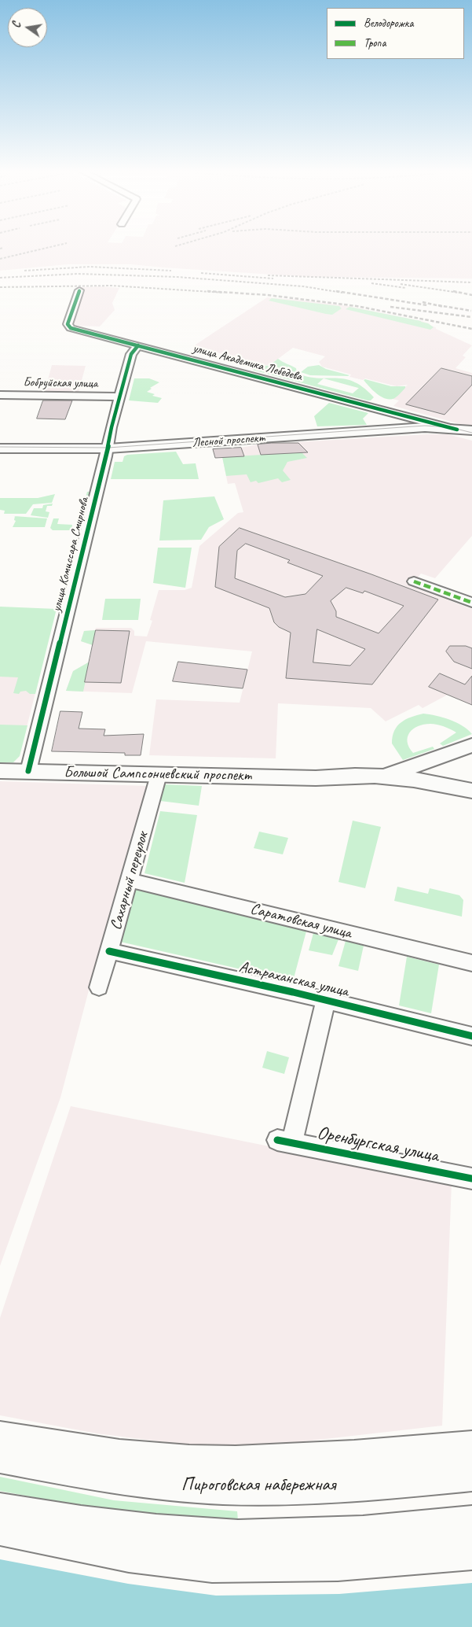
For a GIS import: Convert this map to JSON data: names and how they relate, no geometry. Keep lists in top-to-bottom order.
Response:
{
  "streets": {
    "main road": ["Лесной проспект", "Большой Сампсониевский проспект", "Пироговская набережная"],
    "street": [
      "улица Академика Лебедева",
      "Бобруйская улица",
      "улица Комиссара Смирнова",
      "Сахарный переулок",
      "Саратовская улица",
      "Астраханская улица",
      "Оренбургская улица"
    ]
  },
  "crossings": [
    ["улица Академика Лебедева", "Лесной проспект"],
    ["улица Академика Лебедева", "улица Комиссара Смирнова"],
    ["Бобруйская улица", "улица Комиссара Смирнова"],
    ["Лесной проспект", "улица Комиссара Смирнова"],
    ["улица Комиссара Смирнова", "Большой Сампсониевский проспект"],
    ["Большой Сампсониевский проспект", "Сахарный переулок"],
    ["Сахарный переулок", "Саратовская улица"],
    ["Сахарный переулок", "Астраханская улица"],
    ["Астраханская улица", "Оренбургская улица"]
  ],
  "legend": ["Велодорожка", "Тропа"],
  "north": "left"
}
